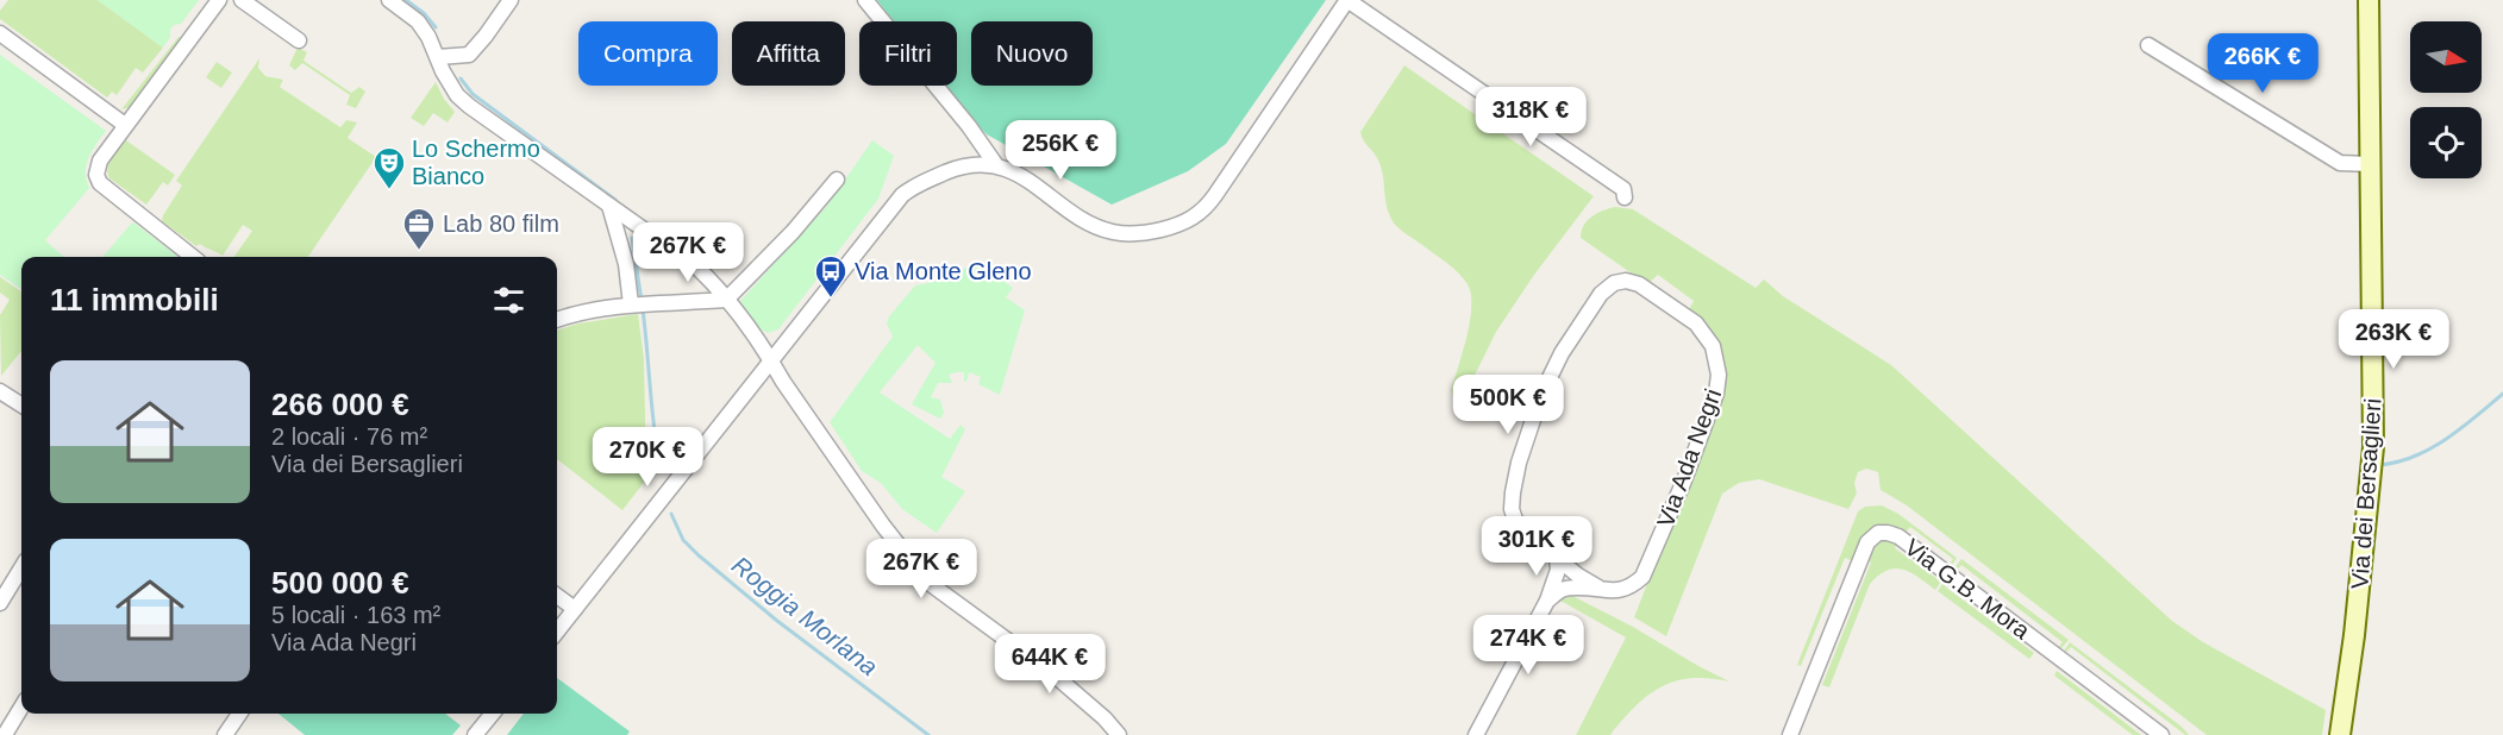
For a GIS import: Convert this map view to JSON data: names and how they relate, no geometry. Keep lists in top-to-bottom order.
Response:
{
  "streets": {
    "street": ["Via Ada Negri", "Via dei Bersaglieri", "Via G.B. Mora"]
  },
  "water": ["Roggia Morlana"],
  "places": {
    "theatre": ["Lo Schermo Bianco"],
    "office": ["Lab 80 film"],
    "bus stop": ["Via Monte Gleno"]
  },
  "north": "right",
  "page": {
    "chip": [
      "Compra",
      "Affitta",
      "Filtri",
      "Nuovo"
    ],
    "price": [
      "266K €",
      "318K €",
      "256K €",
      "267K €",
      "263K €",
      "500K €",
      "270K €",
      "301K €",
      "267K €",
      "274K €",
      "644K €"
    ],
    "heading": "11 immobili",
    "list": [
      {
        "name": "266 000 €",
        "note": "2 locali · 76 m² · Via dei Bersaglieri"
      },
      {
        "name": "500 000 €",
        "note": "5 locali · 163 m² · Via Ada Negri"
      }
    ]
  }
}
